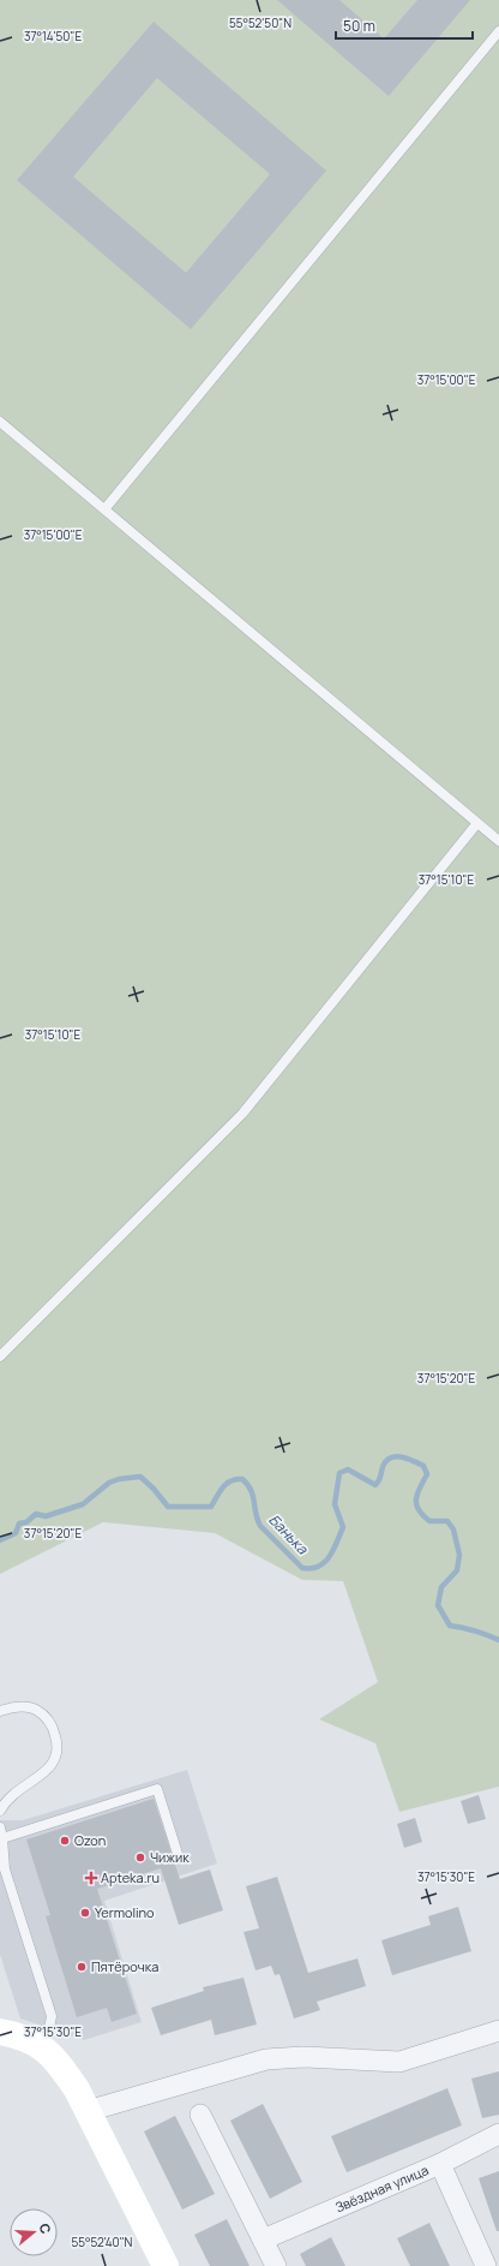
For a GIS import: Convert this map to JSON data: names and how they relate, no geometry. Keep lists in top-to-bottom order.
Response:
{
  "streets": {
    "street": ["Звёздная улица"]
  },
  "water": ["Банька"],
  "places": {
    "other": [
      "Ozon",
      "Чижик",
      "Yermolino",
      "Пятёрочка"
    ],
    "health": ["Apteka.ru"]
  },
  "scale_bar": "50 m",
  "north": "right",
  "coordinates": [
    "55°52'50\"N",
    "37°14'50\"E",
    "37°15'00\"E",
    "37°15'10\"E",
    "37°15'20\"E",
    "37°15'30\"E",
    "55°52'40\"N"
  ]
}
